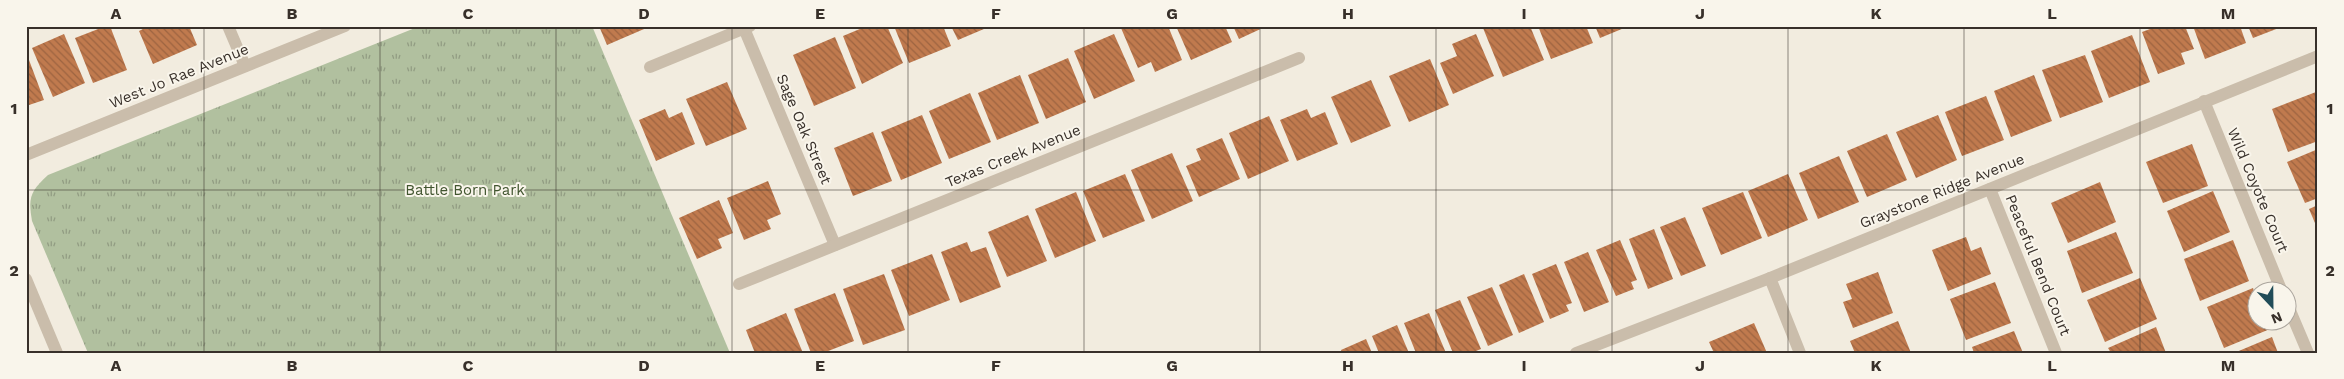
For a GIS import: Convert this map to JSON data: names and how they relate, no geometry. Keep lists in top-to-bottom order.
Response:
{
  "streets": {
    "street": [
      "West Jo Rae Avenue",
      "Sage Oak Street",
      "Texas Creek Avenue",
      "Wild Coyote Court",
      "Graystone Ridge Avenue",
      "Peaceful Bend Court"
    ]
  },
  "crossings": [
    ["Sage Oak Street", "Texas Creek Avenue"],
    ["Wild Coyote Court", "Graystone Ridge Avenue"],
    ["Graystone Ridge Avenue", "Peaceful Bend Court"]
  ],
  "parks": ["Battle Born Park"],
  "north": "bottom",
  "grid": {
    "columns": [
      "A",
      "B",
      "C",
      "D",
      "E",
      "F",
      "G",
      "H",
      "I",
      "J",
      "K",
      "L",
      "M"
    ],
    "rows": ["1", "2"]
  }
}
